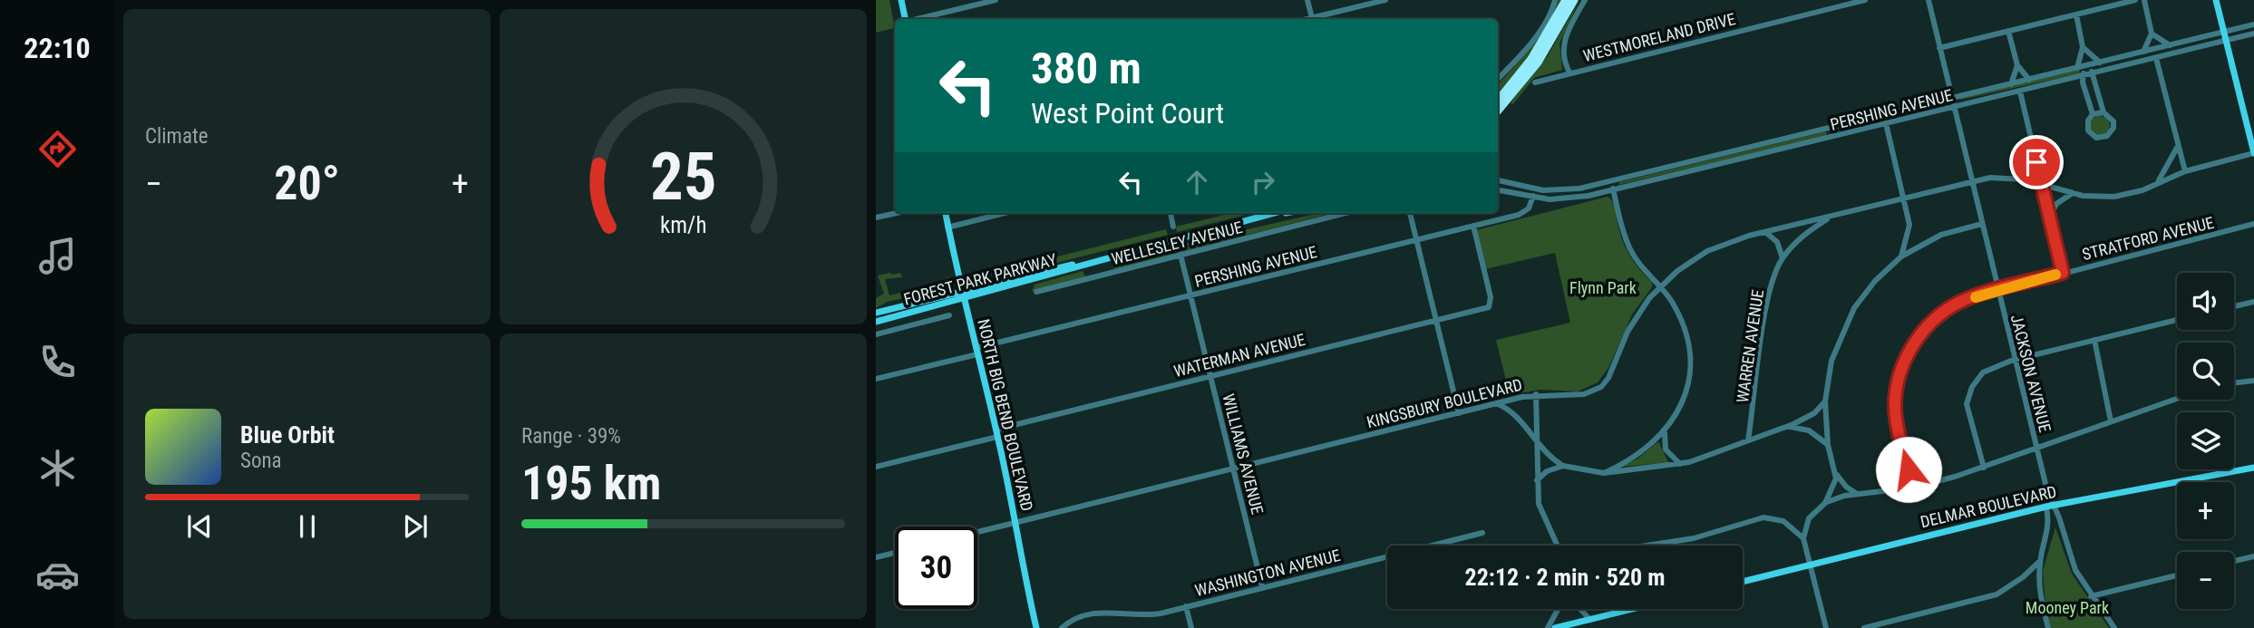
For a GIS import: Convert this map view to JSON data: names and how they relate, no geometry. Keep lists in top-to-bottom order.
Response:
{
  "streets": {
    "main road": ["FOREST PARK PARKWAY", "NORTH BIG BEND BOULEVARD", "DELMAR BOULEVARD"],
    "street": [
      "WESTMORELAND DRIVE",
      "PERSHING AVENUE",
      "STRATFORD AVENUE",
      "WELLESLEY AVENUE",
      "WARREN AVENUE",
      "WATERMAN AVENUE",
      "JACKSON AVENUE",
      "KINGSBURY BOULEVARD",
      "WILLIAMS AVENUE",
      "WASHINGTON AVENUE"
    ]
  },
  "crossings": [
    ["PERSHING AVENUE", "WATERMAN AVENUE"],
    ["PERSHING AVENUE", "JACKSON AVENUE"],
    ["PERSHING AVENUE", "NORTH BIG BEND BOULEVARD"],
    ["PERSHING AVENUE", "WILLIAMS AVENUE"],
    ["STRATFORD AVENUE", "JACKSON AVENUE"],
    ["WELLESLEY AVENUE", "WILLIAMS AVENUE"],
    ["FOREST PARK PARKWAY", "NORTH BIG BEND BOULEVARD"],
    ["WARREN AVENUE", "KINGSBURY BOULEVARD"],
    ["WATERMAN AVENUE", "NORTH BIG BEND BOULEVARD"],
    ["WATERMAN AVENUE", "WILLIAMS AVENUE"],
    ["JACKSON AVENUE", "KINGSBURY BOULEVARD"],
    ["JACKSON AVENUE", "DELMAR BOULEVARD"],
    ["KINGSBURY BOULEVARD", "NORTH BIG BEND BOULEVARD"],
    ["KINGSBURY BOULEVARD", "WILLIAMS AVENUE"],
    ["WILLIAMS AVENUE", "WASHINGTON AVENUE"]
  ],
  "parks": ["Flynn Park", "Mooney Park"],
  "page": {
    "tabs": "22:10",
    "tile": [
      "Climate",
      ["Range · 39%", "195 km"]
    ],
    "turn": ["380 m", "West Point Court"],
    "heat": ["−", "20°", "+"],
    "map_buttons": ["+", "−"],
    "song": ["Blue Orbit", "Sona"],
    "limit": "30",
    "trip": "22:12 · 2 min · 520 m",
    "gauge": ["25", "km/h"]
  }
}
